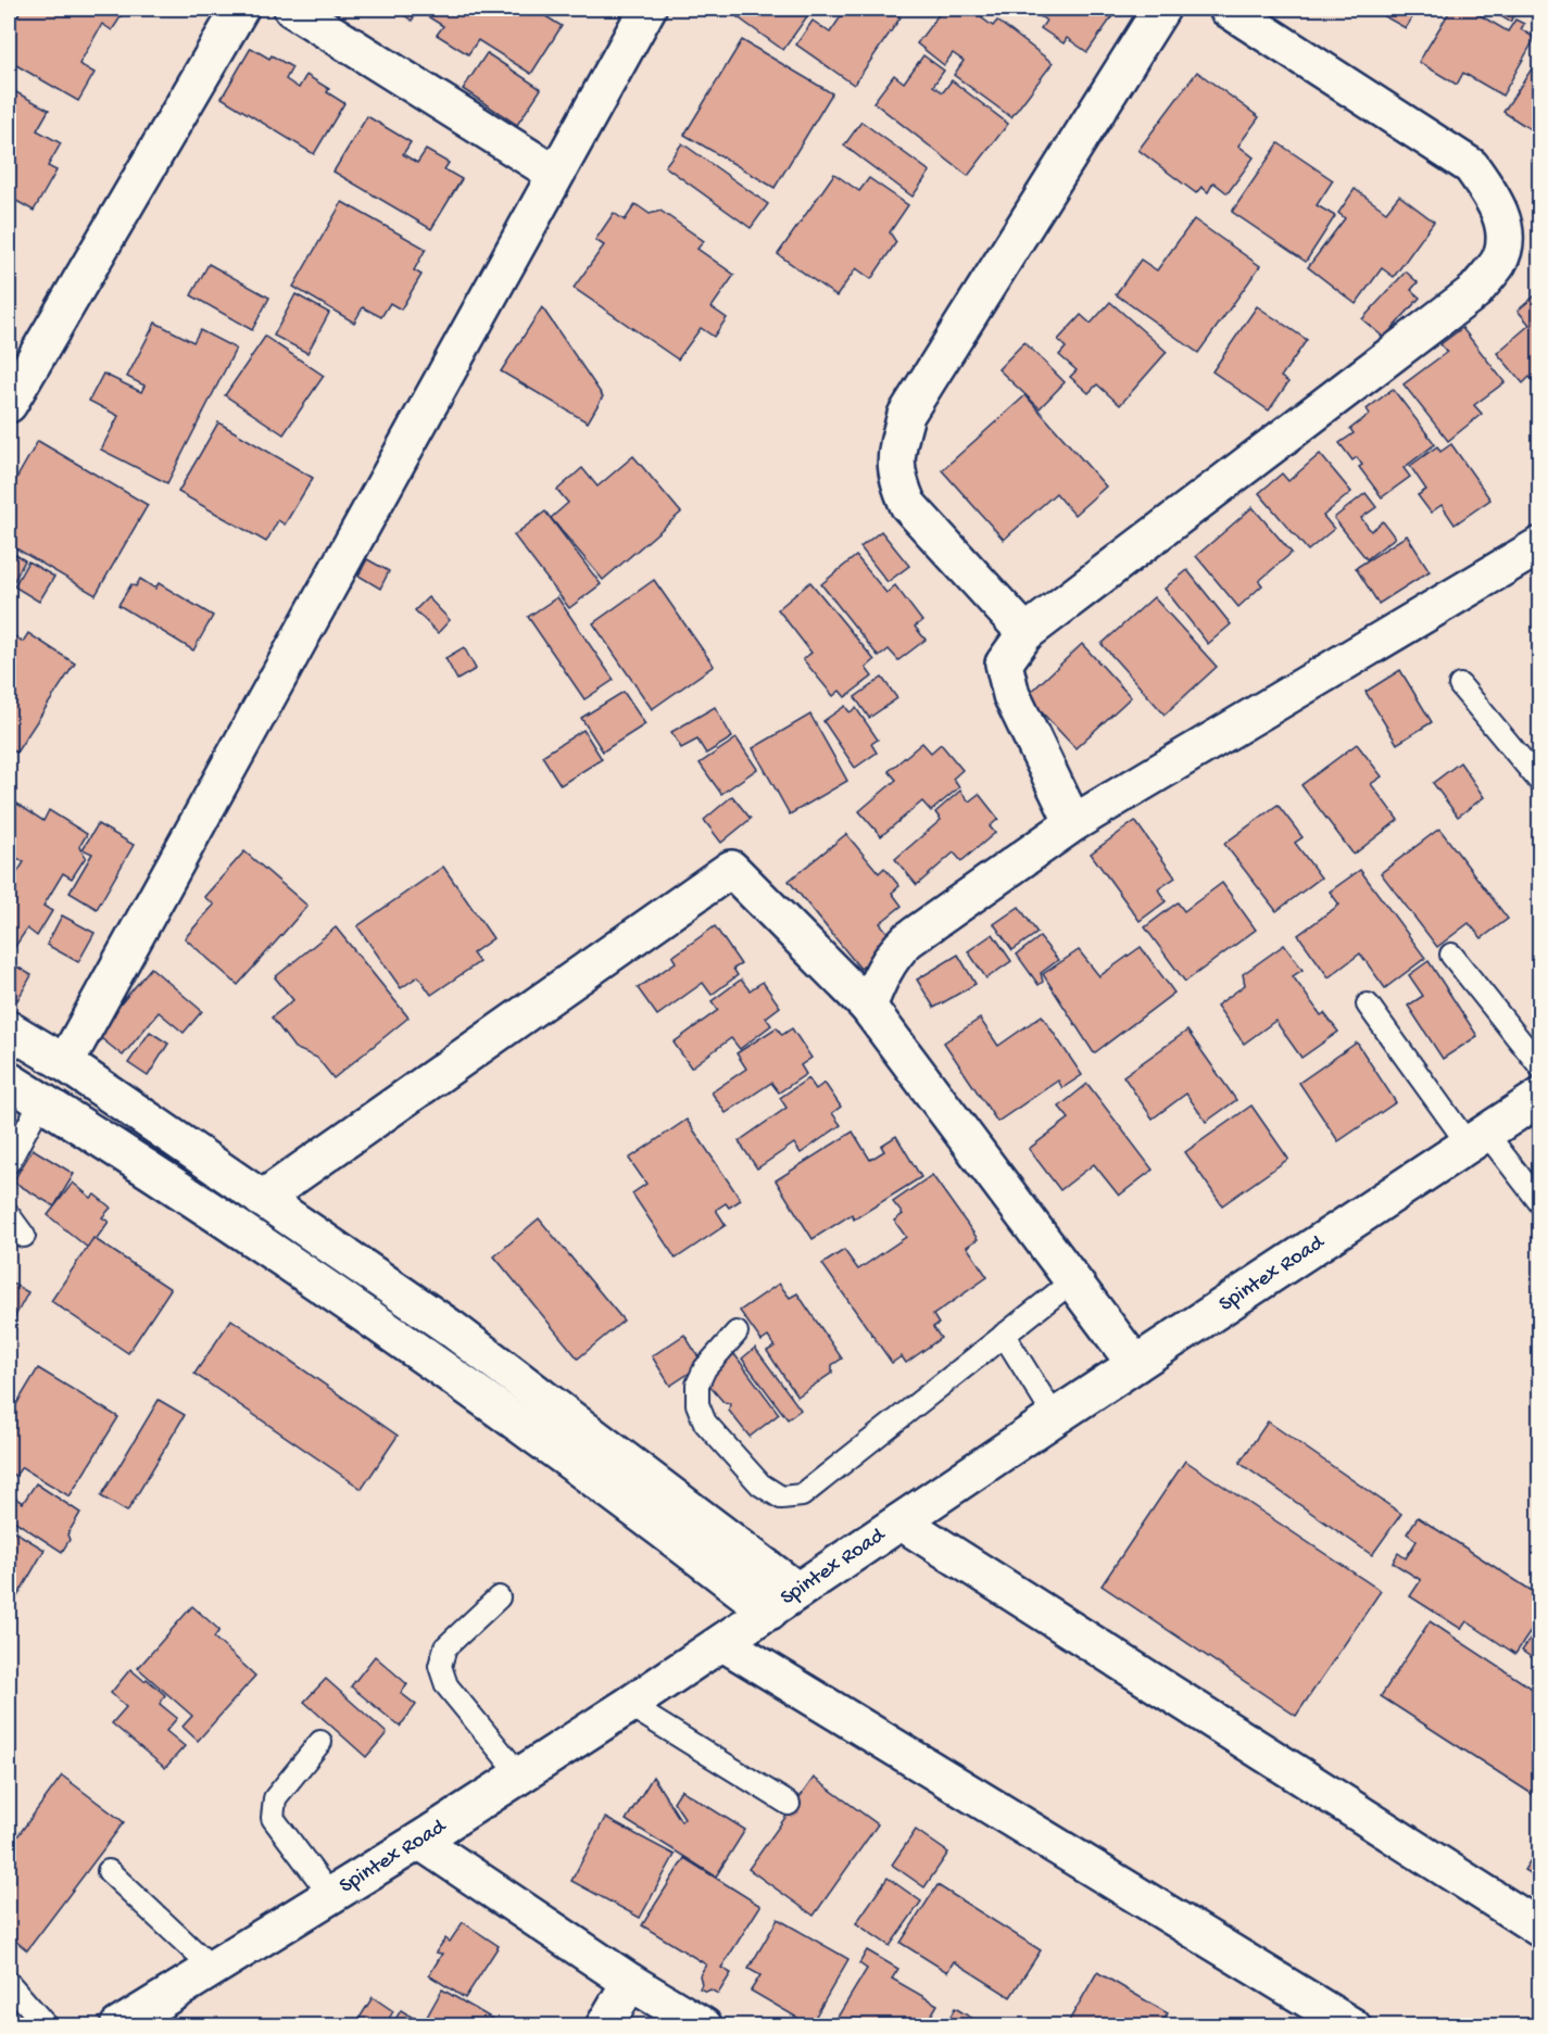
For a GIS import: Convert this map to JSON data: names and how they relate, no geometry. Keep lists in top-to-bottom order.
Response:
{
  "streets": {
    "street": ["Spintex Road"]
  }
}
